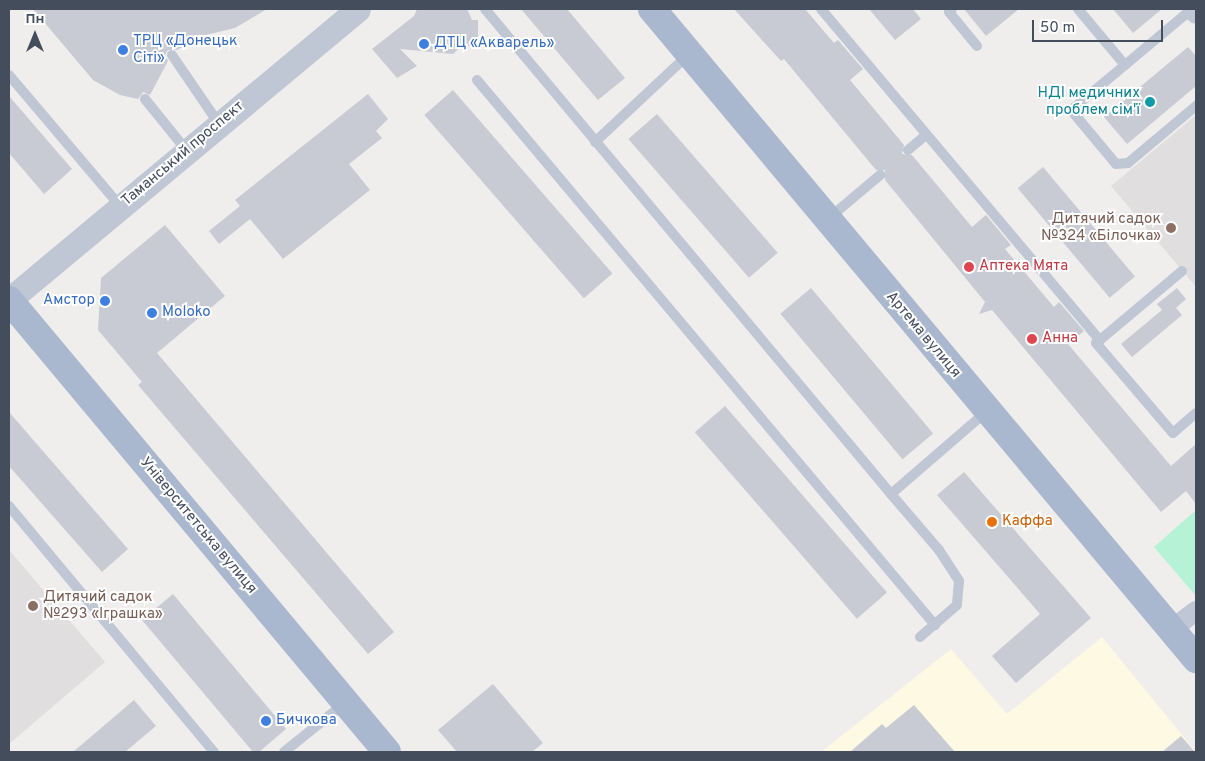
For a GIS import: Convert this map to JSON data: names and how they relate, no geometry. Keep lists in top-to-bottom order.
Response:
{
  "streets": {
    "main road": ["Артема вулиця", "Університетська вулиця"],
    "street": ["Таманський проспект"]
  },
  "crossings": [
    ["Таманський проспект", "Університетська вулиця"]
  ],
  "places": [
    "ДТЦ «Акварель»",
    "ТРЦ «Донецьк Сіті»",
    "НДІ медичних проблем сім'ї",
    "Дитячий садок №324 «Білочка»",
    "Аптека Мята",
    "Амстор",
    "Moloko",
    "Анна",
    "Каффа",
    "Дитячий садок №293 «Іграшка»",
    "Бичкова"
  ],
  "scale_bar": "50 m",
  "north": "top"
}
